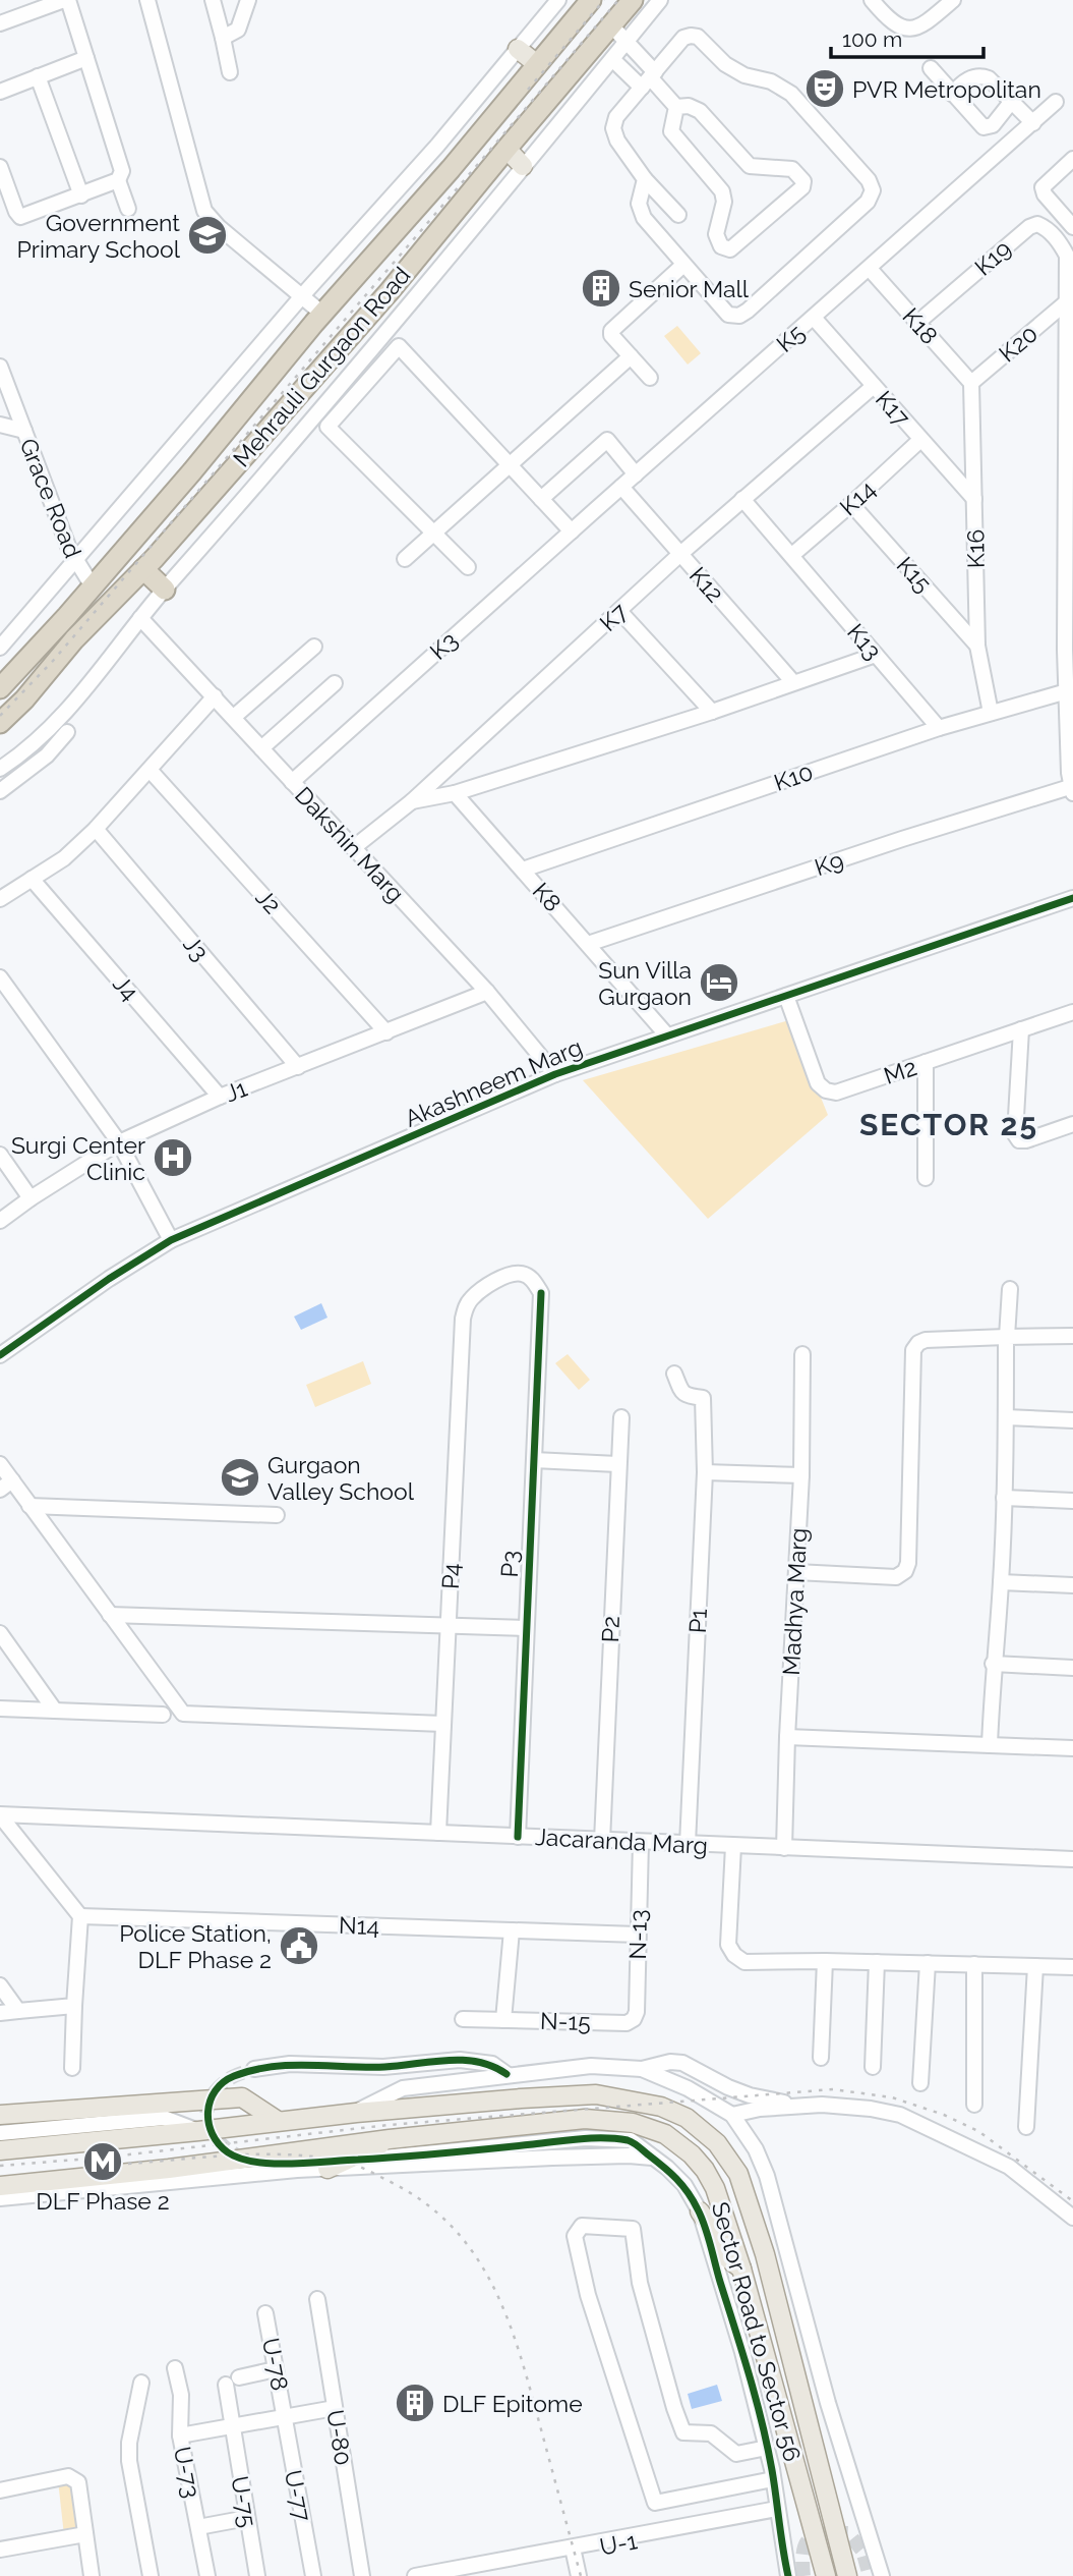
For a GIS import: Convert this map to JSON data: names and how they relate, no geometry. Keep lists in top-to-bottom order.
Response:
{
  "streets": {
    "highway": ["Mehrauli Gurgaon Road"],
    "main road": ["Sector Road to Sector 56"],
    "street": [
      "K19",
      "K18",
      "K5",
      "K20",
      "K17",
      "Grace Road",
      "K14",
      "K16",
      "K15",
      "K12",
      "K7",
      "K13",
      "K3",
      "K10",
      "Dakshin Marg",
      "K9",
      "K8",
      "J2",
      "J3",
      "J4",
      "M2",
      "Akashneem Marg",
      "J1",
      "P3",
      "P4",
      "Madhya Marg",
      "P1",
      "P2",
      "Jacaranda Marg",
      "N14",
      "N-13",
      "N-15",
      "U-78",
      "U-80",
      "U-73",
      "U-77",
      "U-75",
      "U-1"
    ]
  },
  "crossings": [
    ["K19", "K18"],
    ["K18", "K5"],
    ["K18", "K20"],
    ["K18", "K16"],
    ["K5", "K17"],
    ["K5", "K12"],
    ["K5", "K3"],
    ["K20", "K16"],
    ["Mehrauli Gurgaon Road", "Grace Road"],
    ["K17", "K14"],
    ["K17", "K16"],
    ["K17", "K7"],
    ["K14", "K15"],
    ["K14", "K13"],
    ["K16", "K15"],
    ["K16", "K10"],
    ["K12", "K7"],
    ["K7", "K13"],
    ["K7", "Dakshin Marg"],
    ["K13", "K10"],
    ["K3", "Dakshin Marg"],
    ["K10", "K8"],
    ["Dakshin Marg", "Akashneem Marg"],
    ["Dakshin Marg", "J1"],
    ["K9", "K8"],
    ["K8", "Akashneem Marg"],
    ["J2", "J1"],
    ["J3", "J1"],
    ["J4", "J1"],
    ["M2", "Akashneem Marg"],
    ["P3", "P4"],
    ["P3", "Jacaranda Marg"],
    ["P4", "Jacaranda Marg"],
    ["Madhya Marg", "Jacaranda Marg"],
    ["P1", "Jacaranda Marg"],
    ["P2", "Jacaranda Marg"],
    ["Jacaranda Marg", "N-13"],
    ["N14", "N-13"],
    ["N-13", "N-15"],
    ["U-78", "U-77"]
  ],
  "districts": ["SECTOR 25"],
  "places": {
    "theatre": ["PVR Metropolitan"],
    "school or university": ["Government Primary School", "Gurgaon Valley School"],
    "building": ["Senior Mall", "DLF Epitome"],
    "hotel": ["Sun Villa Gurgaon"],
    "hospital": ["Surgi Center Clinic"],
    "public building": ["Police Station, DLF Phase 2"],
    "metro station": ["DLF Phase 2"]
  },
  "scale_bar": "100 m"
}
